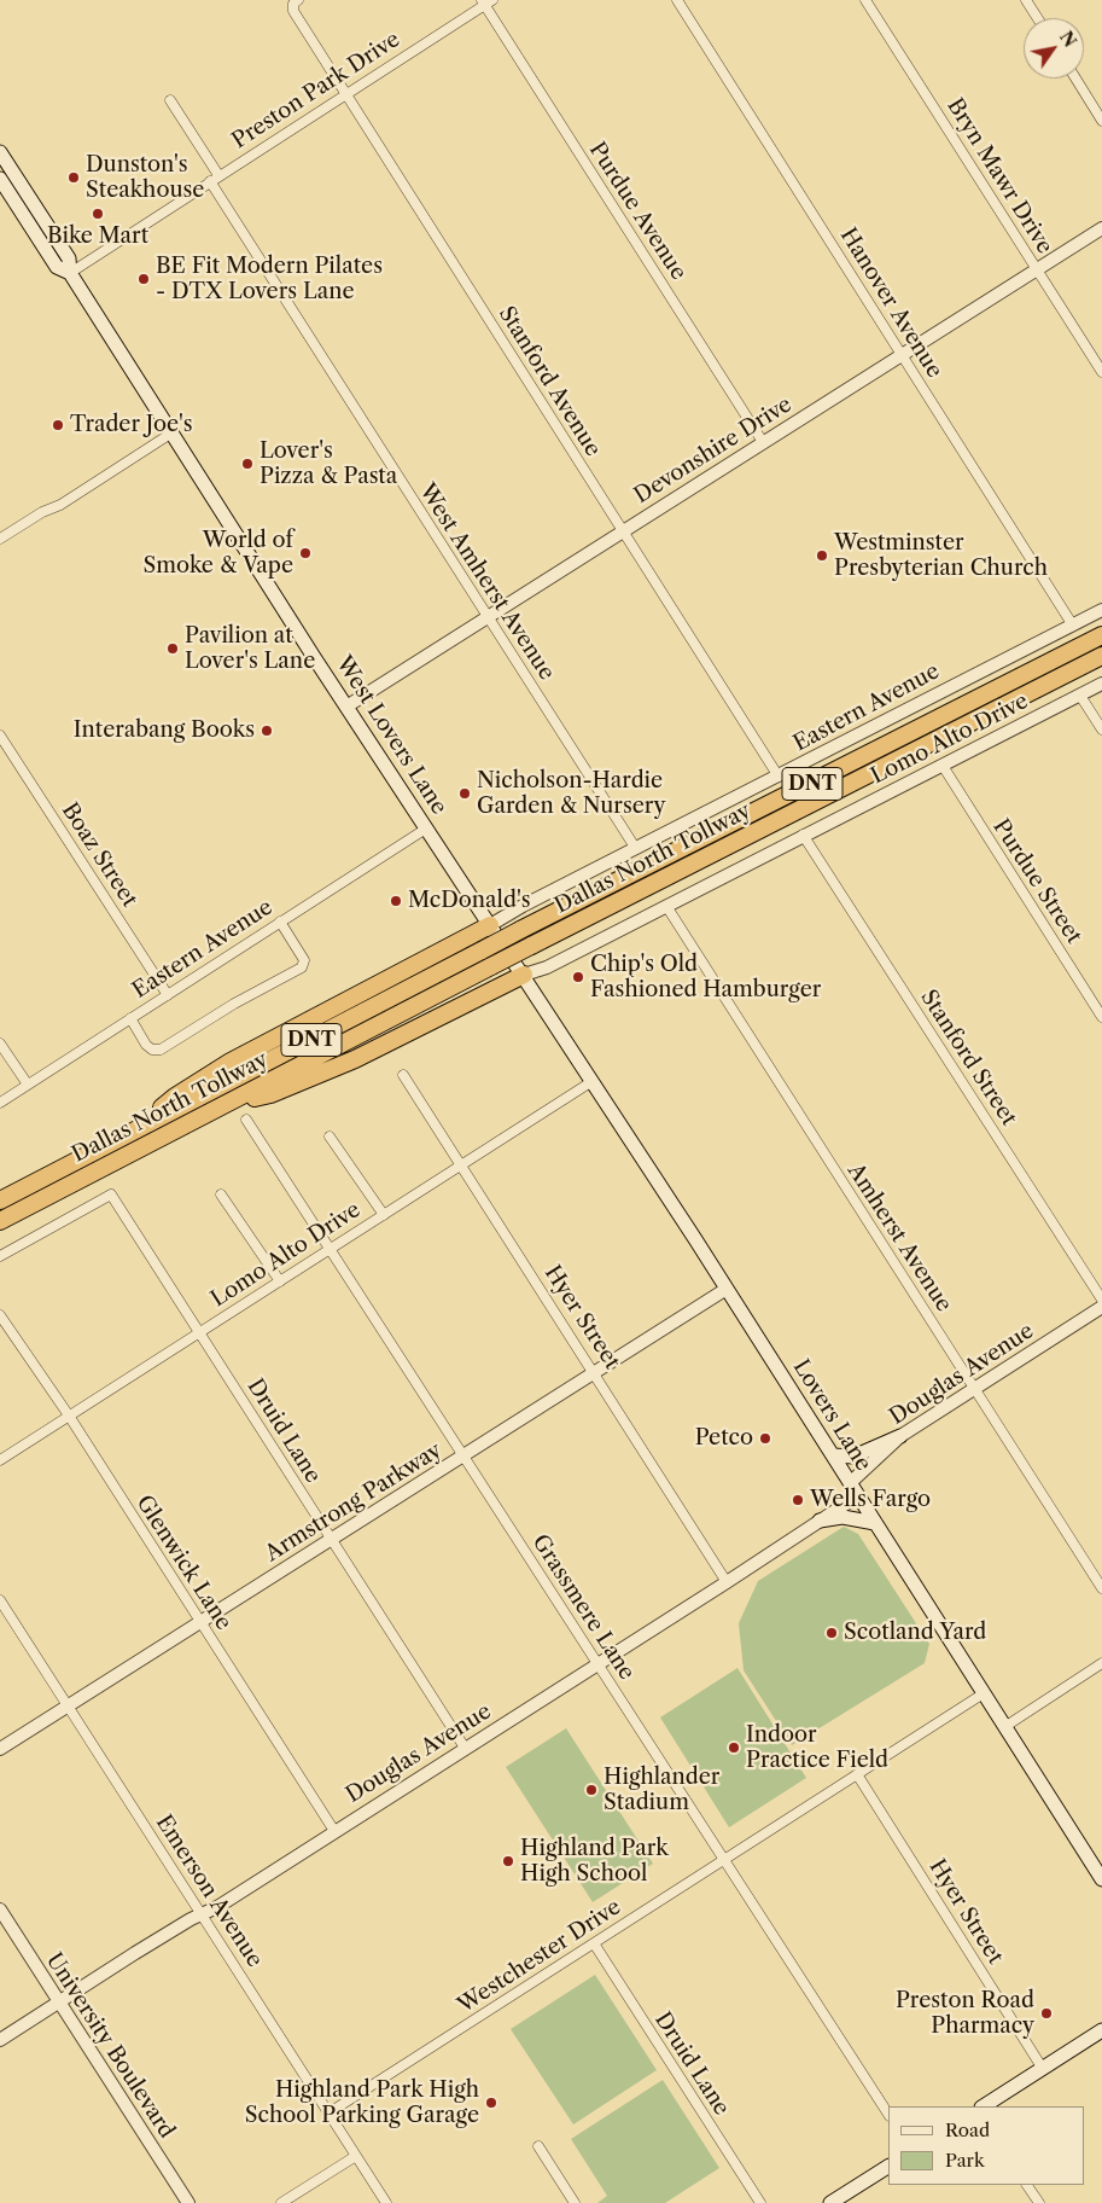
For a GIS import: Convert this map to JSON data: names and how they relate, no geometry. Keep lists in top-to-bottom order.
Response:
{
  "streets": {
    "highway": ["DNT", "Dallas North Tollway"],
    "main road": ["West Lovers Lane", "Lovers Lane"],
    "street": [
      "Preston Park Drive",
      "Bryn Mawr Drive",
      "Purdue Avenue",
      "Hanover Avenue",
      "Stanford Avenue",
      "Devonshire Drive",
      "West Amherst Avenue",
      "Eastern Avenue",
      "Lomo Alto Drive",
      "Boaz Street",
      "Purdue Street",
      "Stanford Street",
      "Amherst Avenue",
      "Hyer Street",
      "Douglas Avenue",
      "Druid Lane",
      "Armstrong Parkway",
      "Glenwick Lane",
      "Grassmere Lane",
      "Emerson Avenue",
      "Westchester Drive",
      "University Boulevard"
    ]
  },
  "crossings": [
    ["Preston Park Drive", "Purdue Avenue"],
    ["Preston Park Drive", "Stanford Avenue"],
    ["Preston Park Drive", "West Amherst Avenue"],
    ["Preston Park Drive", "West Lovers Lane"],
    ["Bryn Mawr Drive", "Devonshire Drive"],
    ["Purdue Avenue", "Devonshire Drive"],
    ["Hanover Avenue", "Devonshire Drive"],
    ["Hanover Avenue", "Eastern Avenue"],
    ["Stanford Avenue", "Devonshire Drive"],
    ["Stanford Avenue", "Eastern Avenue"],
    ["Devonshire Drive", "West Amherst Avenue"],
    ["Devonshire Drive", "West Lovers Lane"],
    ["West Amherst Avenue", "Eastern Avenue"],
    ["Eastern Avenue", "West Lovers Lane"],
    ["Eastern Avenue", "Boaz Street"],
    ["West Lovers Lane", "Lomo Alto Drive"],
    ["West Lovers Lane", "Lovers Lane"],
    ["Lomo Alto Drive", "Purdue Street"],
    ["Lomo Alto Drive", "Stanford Street"],
    ["Lomo Alto Drive", "Amherst Avenue"],
    ["Lomo Alto Drive", "Hyer Street"],
    ["Lomo Alto Drive", "Lovers Lane"],
    ["Lomo Alto Drive", "Druid Lane"],
    ["Lomo Alto Drive", "Glenwick Lane"],
    ["Lomo Alto Drive", "Grassmere Lane"],
    ["Amherst Avenue", "Douglas Avenue"],
    ["Hyer Street", "Douglas Avenue"],
    ["Hyer Street", "Armstrong Parkway"],
    ["Hyer Street", "Westchester Drive"],
    ["Douglas Avenue", "Lovers Lane"],
    ["Douglas Avenue", "Druid Lane"],
    ["Douglas Avenue", "Glenwick Lane"],
    ["Douglas Avenue", "Grassmere Lane"],
    ["Douglas Avenue", "Emerson Avenue"],
    ["Douglas Avenue", "University Boulevard"],
    ["Lovers Lane", "Armstrong Parkway"],
    ["Lovers Lane", "Westchester Drive"],
    ["Druid Lane", "Armstrong Parkway"],
    ["Druid Lane", "Westchester Drive"],
    ["Armstrong Parkway", "Glenwick Lane"],
    ["Armstrong Parkway", "Grassmere Lane"],
    ["Armstrong Parkway", "Emerson Avenue"],
    ["Grassmere Lane", "Westchester Drive"],
    ["Emerson Avenue", "Westchester Drive"]
  ],
  "places": [
    "Dunston's Steakhouse",
    "Bike Mart",
    "BE Fit Modern Pilates - DTX Lovers Lane",
    "Trader Joe's",
    "Lover's Pizza & Pasta",
    "World of Smoke & Vape",
    "Westminster Presbyterian Church",
    "Pavilion at Lover's Lane",
    "Interabang Books",
    "Nicholson-Hardie Garden & Nursery",
    "McDonald's",
    "Chip's Old Fashioned Hamburger",
    "Petco",
    "Wells Fargo",
    "Scotland Yard",
    "Indoor Practice Field",
    "Highlander Stadium",
    "Highland Park High School",
    "Preston Road Pharmacy",
    "Highland Park High School Parking Garage"
  ],
  "legend": ["Road", "Park"],
  "north": "top right"
}
